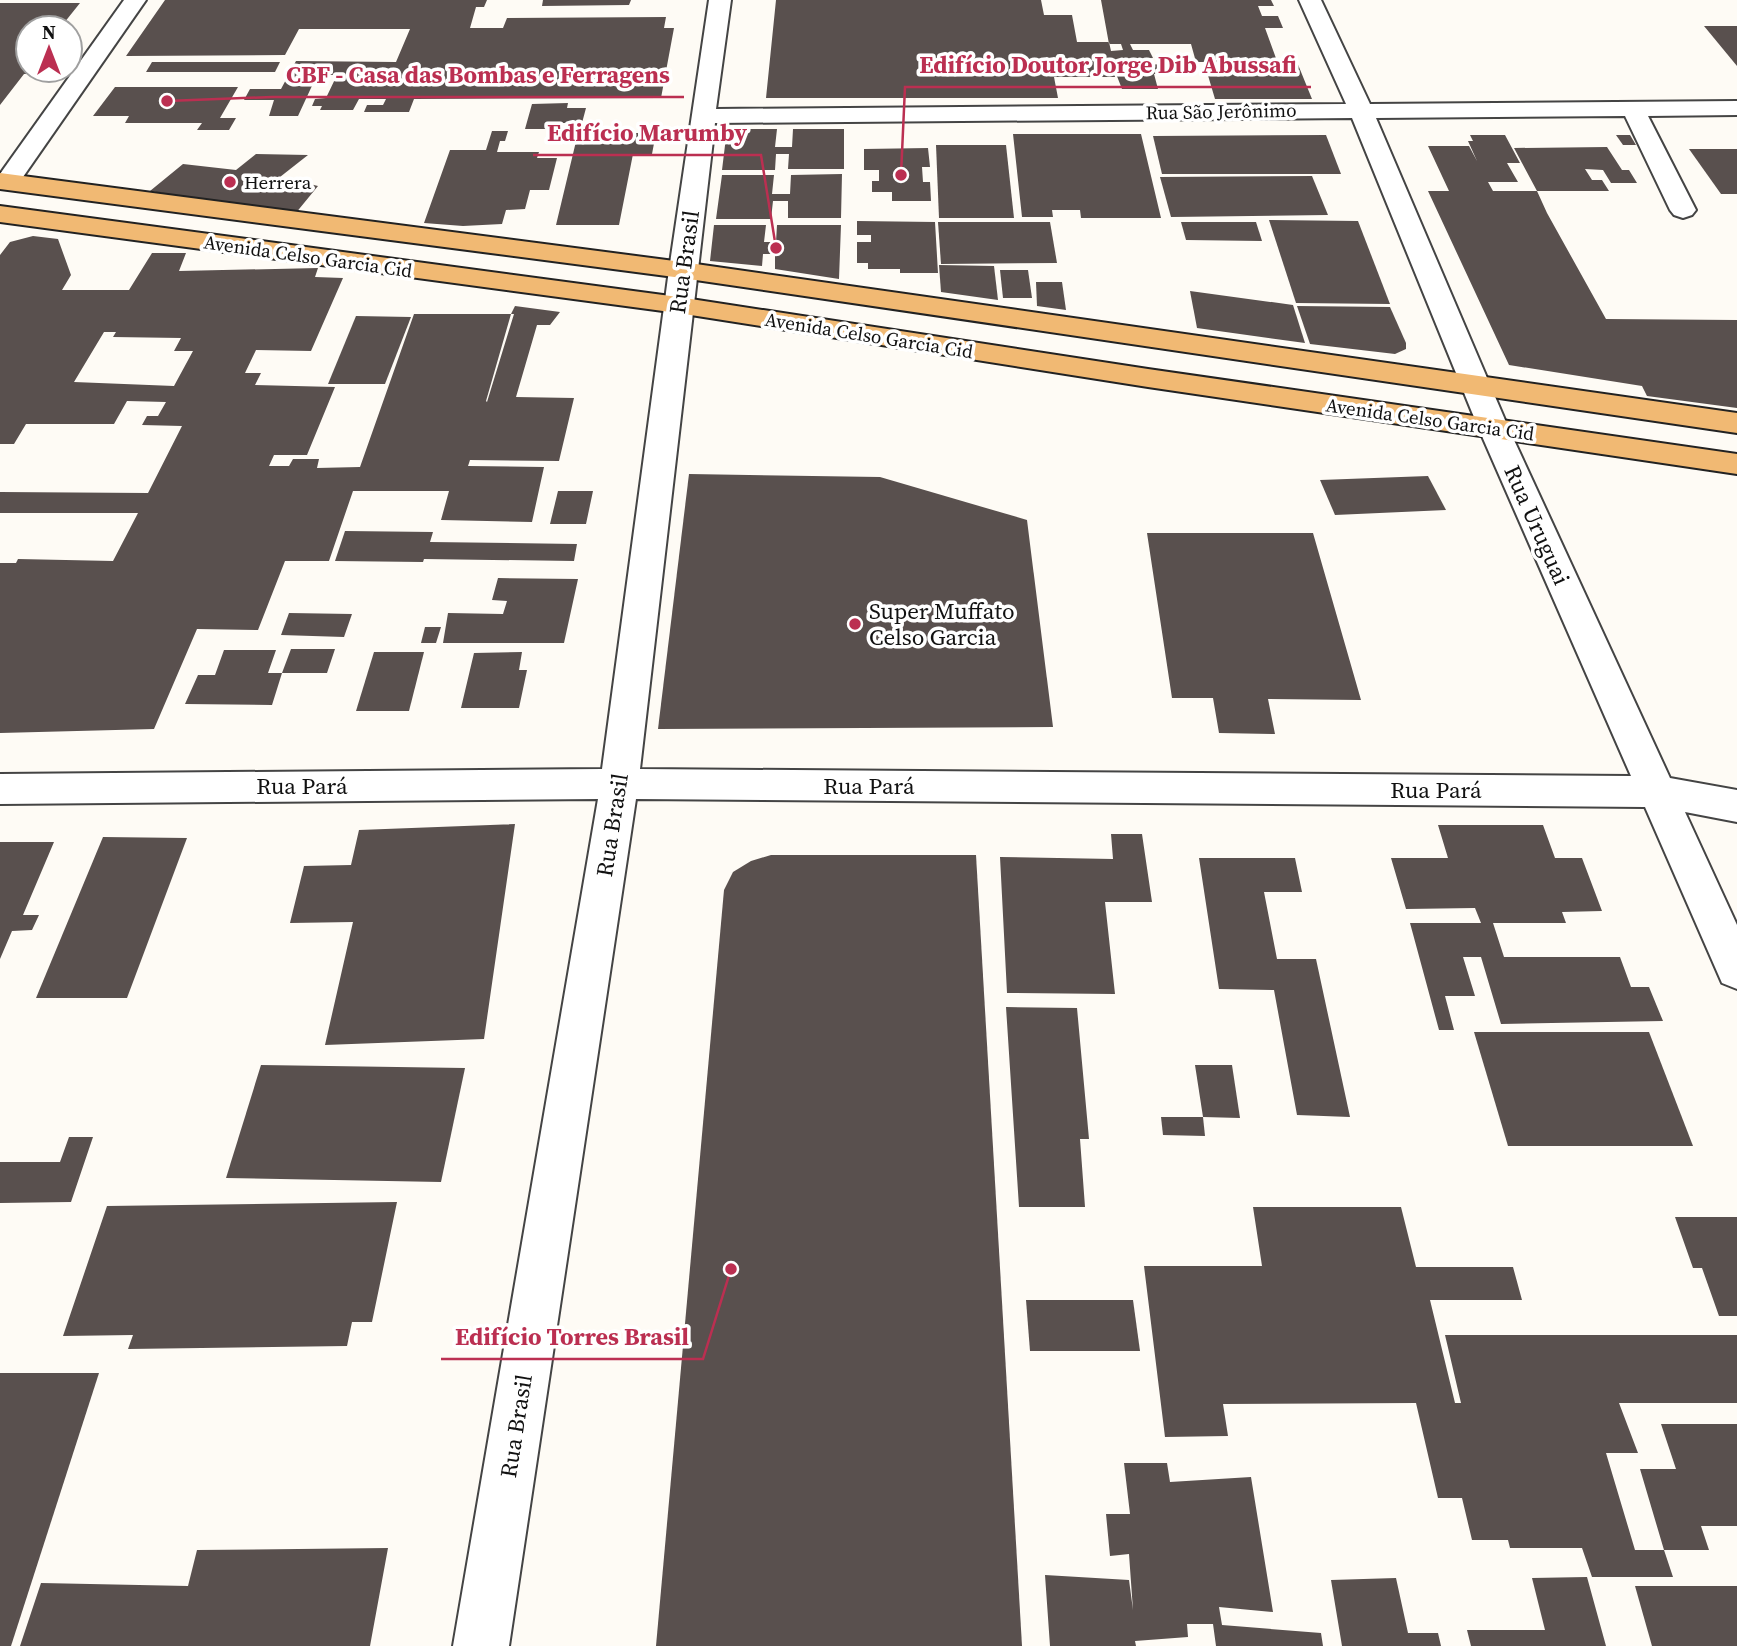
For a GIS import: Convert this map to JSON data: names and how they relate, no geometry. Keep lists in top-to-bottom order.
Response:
{
  "streets": {
    "main road": ["Avenida Celso Garcia Cid"],
    "street": [
      "Rua São Jerônimo",
      "Rua Brasil",
      "Rua Uruguai",
      "Rua Pará"
    ]
  },
  "crossings": [
    ["Rua São Jerônimo", "Rua Brasil"],
    ["Rua São Jerônimo", "Rua Uruguai"],
    ["Avenida Celso Garcia Cid", "Rua Brasil"],
    ["Avenida Celso Garcia Cid", "Rua Uruguai"],
    ["Rua Brasil", "Rua Pará"],
    ["Rua Uruguai", "Rua Pará"]
  ],
  "places": [
    "CBF - Casa das Bombas e Ferragens",
    "Edifício Doutor Jorge Dib Abussafi",
    "Herrera",
    "Edifício Marumby",
    "Super Muffato Celso Garcia",
    "Edifício Torres Brasil"
  ],
  "north": "top"
}
